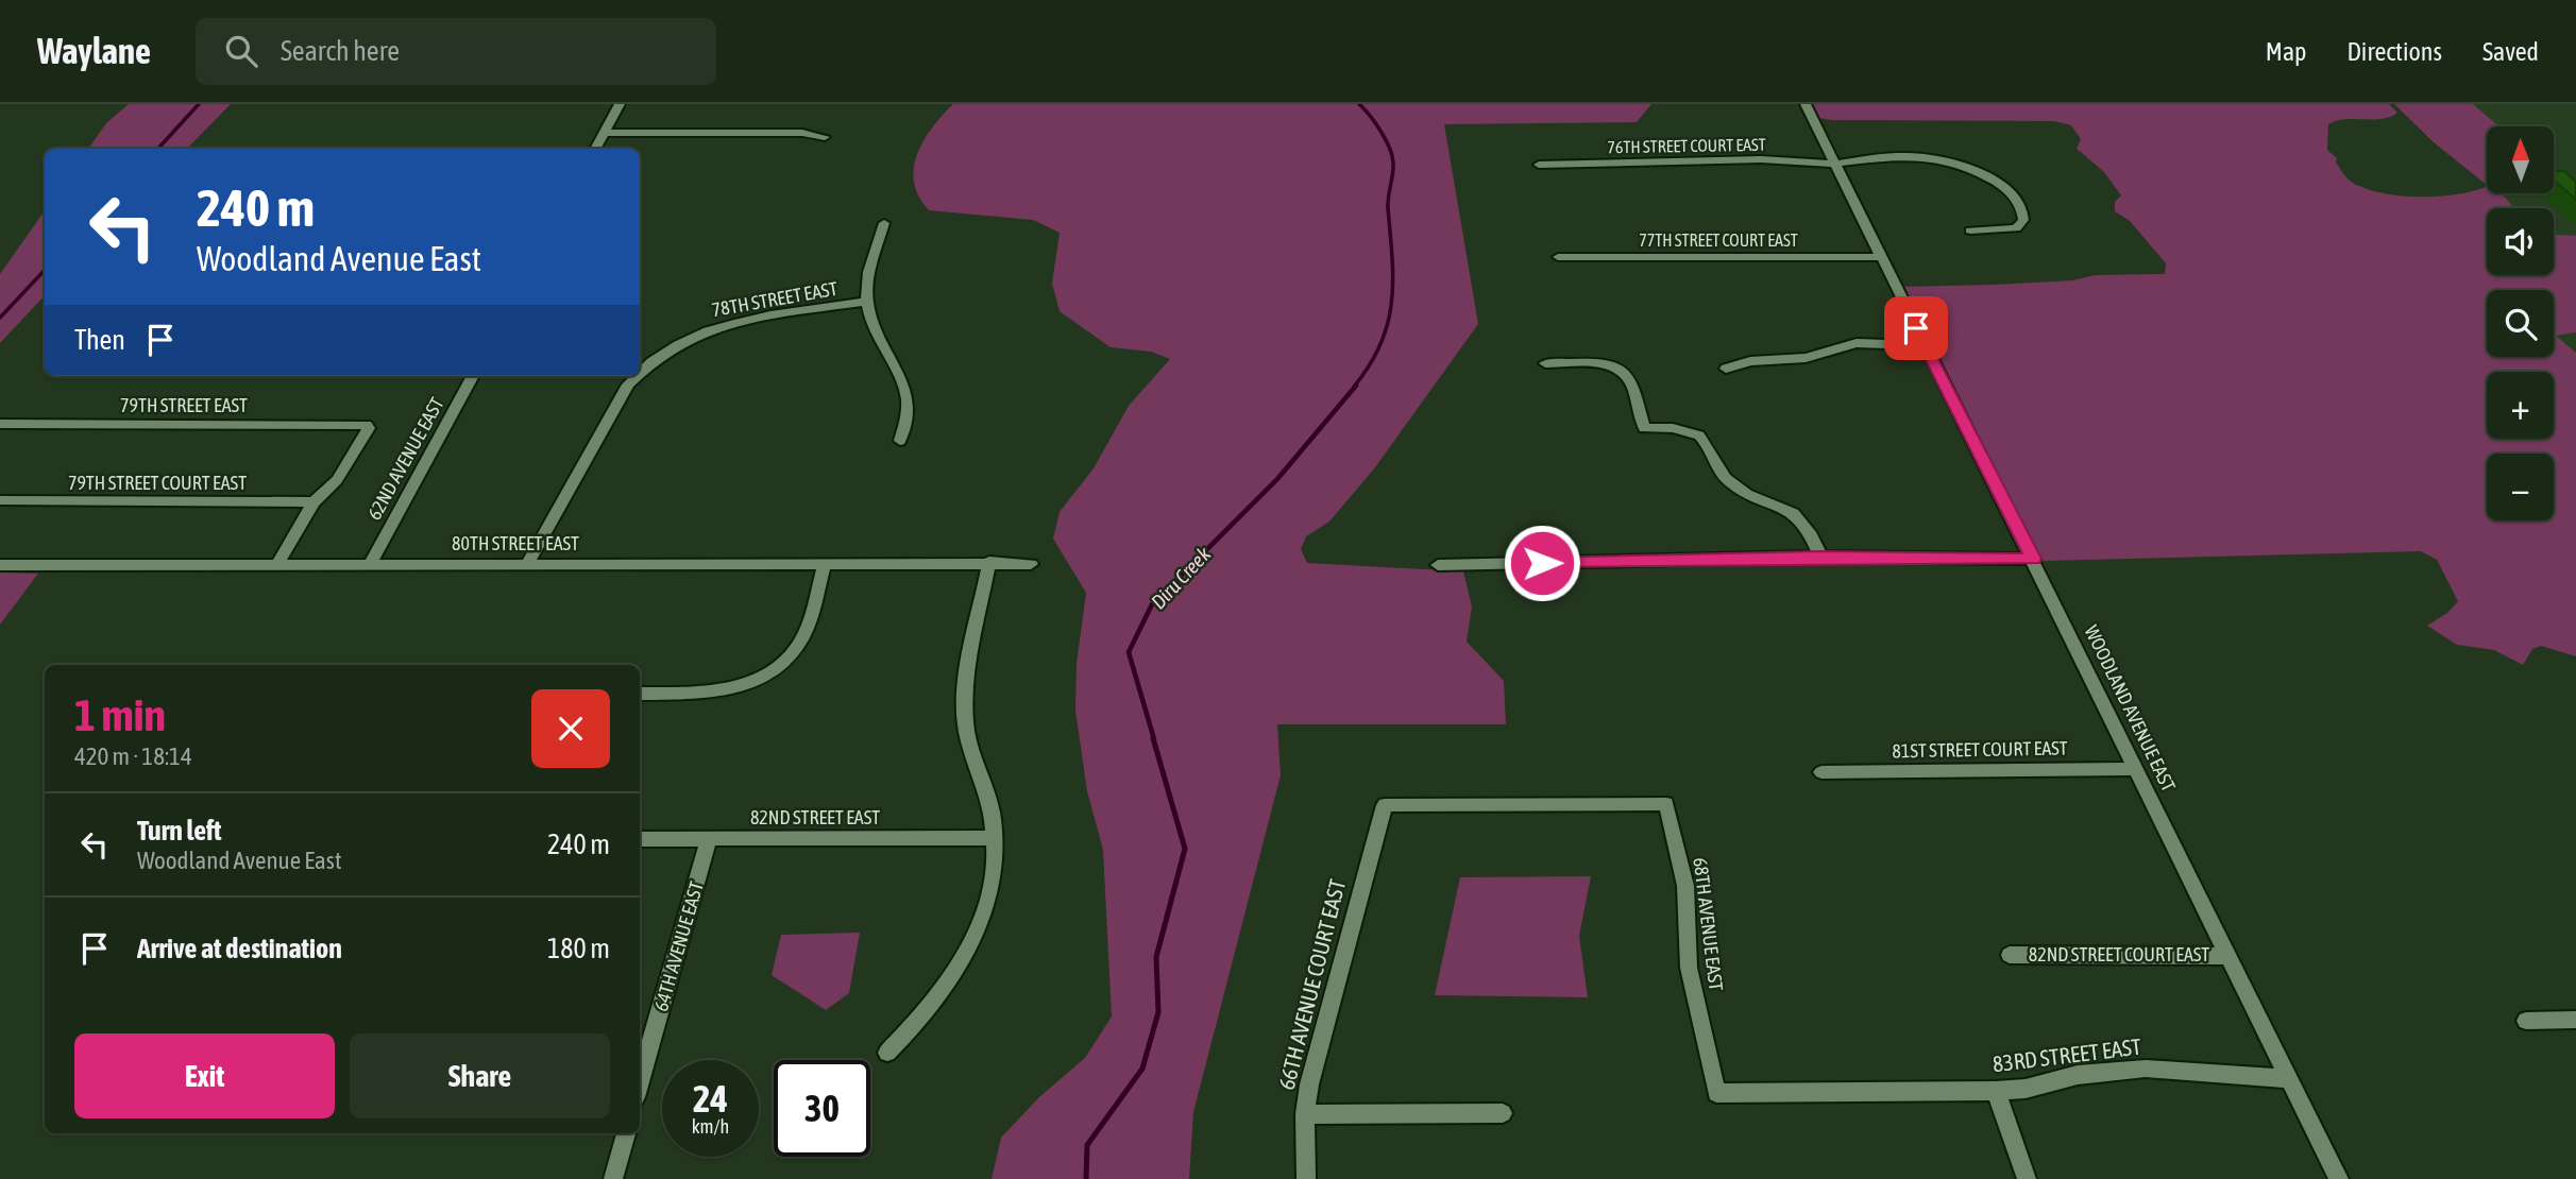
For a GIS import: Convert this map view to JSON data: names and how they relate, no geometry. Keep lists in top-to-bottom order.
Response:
{
  "streets": {
    "street": [
      "76TH STREET COURT EAST",
      "77TH STREET COURT EAST",
      "78TH STREET EAST",
      "79TH STREET EAST",
      "62ND AVENUE EAST",
      "79TH STREET COURT EAST",
      "80TH STREET EAST",
      "WOODLAND AVENUE EAST",
      "81ST STREET COURT EAST",
      "82ND STREET EAST",
      "68TH AVENUE EAST",
      "64TH AVENUE EAST",
      "82ND STREET COURT EAST",
      "66TH AVENUE COURT EAST",
      "83RD STREET EAST"
    ]
  },
  "crossings": [
    ["76TH STREET COURT EAST", "WOODLAND AVENUE EAST"],
    ["77TH STREET COURT EAST", "WOODLAND AVENUE EAST"],
    ["78TH STREET EAST", "80TH STREET EAST"],
    ["79TH STREET EAST", "79TH STREET COURT EAST"],
    ["62ND AVENUE EAST", "80TH STREET EAST"],
    ["WOODLAND AVENUE EAST", "81ST STREET COURT EAST"],
    ["WOODLAND AVENUE EAST", "82ND STREET COURT EAST"],
    ["WOODLAND AVENUE EAST", "83RD STREET EAST"],
    ["82ND STREET EAST", "64TH AVENUE EAST"],
    ["68TH AVENUE EAST", "66TH AVENUE COURT EAST"],
    ["68TH AVENUE EAST", "83RD STREET EAST"]
  ],
  "water": ["Diru Creek"],
  "north": "top",
  "page": {
    "header": "Waylane",
    "search": "Search here",
    "nav": ["Map", "Directions", "Saved"],
    "map_buttons": ["+", "−"],
    "turn": ["240 m", "Woodland Avenue East"],
    "then": "Then",
    "heading": ["1 min", "420 m · 18:14"],
    "list": [
      {
        "name": "Turn left",
        "note": "Woodland Avenue East",
        "value": "240 m"
      },
      {
        "name": "Arrive at destination",
        "value": "180 m"
      }
    ],
    "buttons": ["Exit", "Share"],
    "speed": "24 km/h",
    "limit": "30"
  }
}
